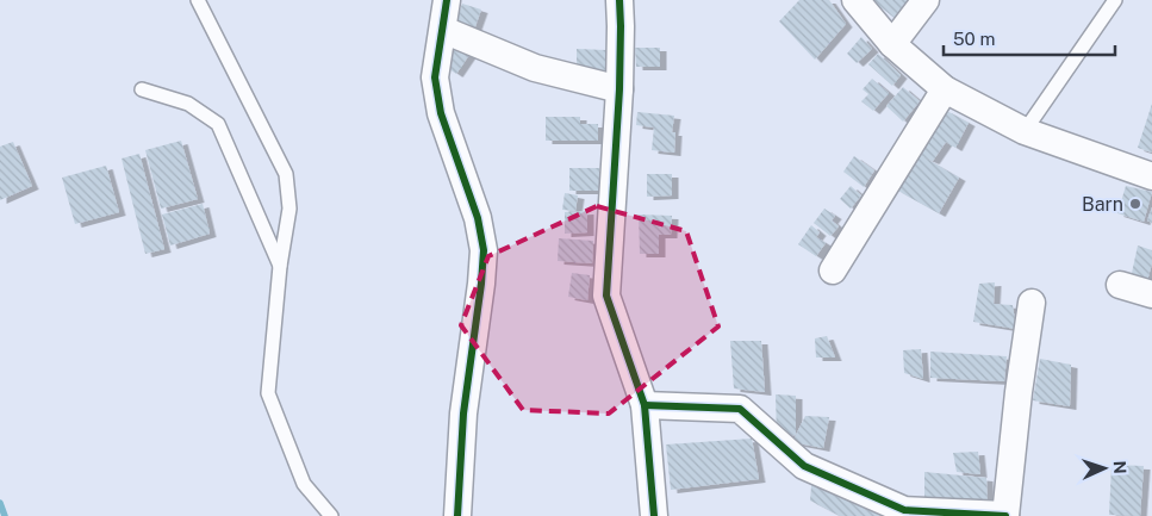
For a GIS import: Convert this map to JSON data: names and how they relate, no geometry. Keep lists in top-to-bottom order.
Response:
{
  "places": ["Barn"],
  "scale_bar": "50 m",
  "north": "right"
}
